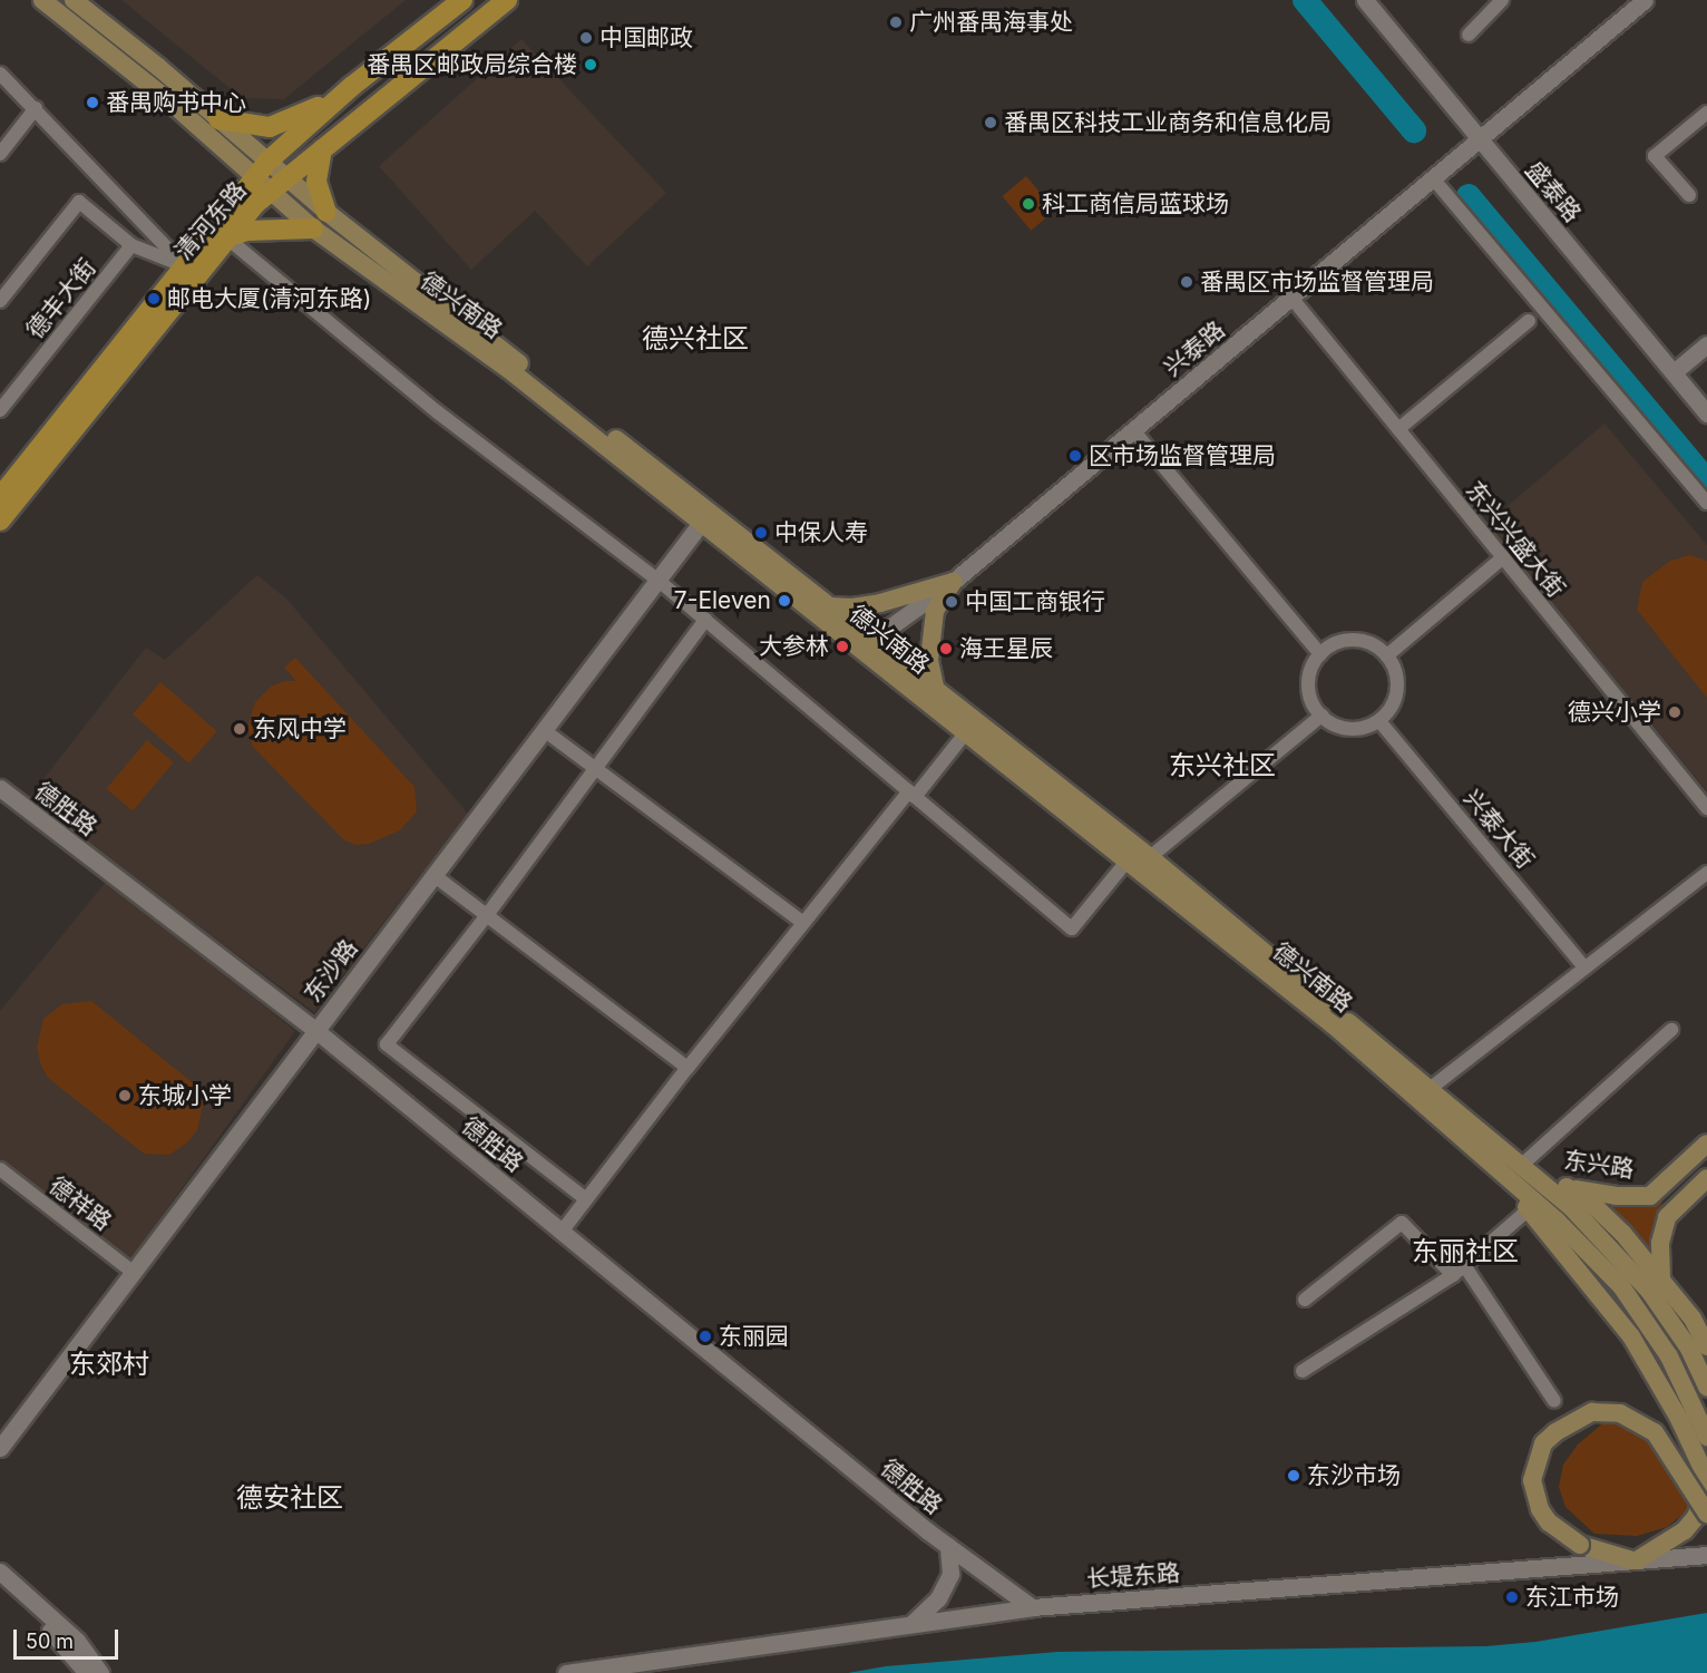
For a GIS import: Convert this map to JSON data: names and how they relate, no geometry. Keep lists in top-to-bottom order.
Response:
{
  "streets": {
    "main road": ["清河东路", "德兴南路", "东兴路"],
    "street": [
      "盛泰路",
      "德丰大街",
      "兴泰路",
      "东兴兴盛大街",
      "德胜路",
      "兴泰大街",
      "东沙路",
      "德祥路",
      "长堤东路"
    ]
  },
  "crossings": [
    ["盛泰路", "兴泰路"],
    ["清河东路", "德兴南路"],
    ["德兴南路", "兴泰路"],
    ["德兴南路", "东沙路"],
    ["德兴南路", "东兴路"],
    ["兴泰路", "东兴兴盛大街"],
    ["德胜路", "东沙路"],
    ["德胜路", "长堤东路"],
    ["东沙路", "德祥路"]
  ],
  "districts": [
    "德兴社区",
    "东兴社区",
    "东丽社区",
    "东郊村",
    "德安社区"
  ],
  "places": [
    "广州番禺海事处",
    "中国邮政",
    "番禺区邮政局综合楼",
    "番禺购书中心",
    "番禺区科技工业商务和信息化局",
    "科工商信局蓝球场",
    "番禺区市场监督管理局",
    "邮电大厦(清河东路)",
    "区市场监督管理局",
    "中保人寿",
    "7-Eleven",
    "中国工商银行",
    "大参林",
    "海王星辰",
    "德兴小学",
    "东风中学",
    "东城小学",
    "东丽园",
    "东沙市场",
    "东江市场"
  ],
  "scale_bar": "50 m"
}
